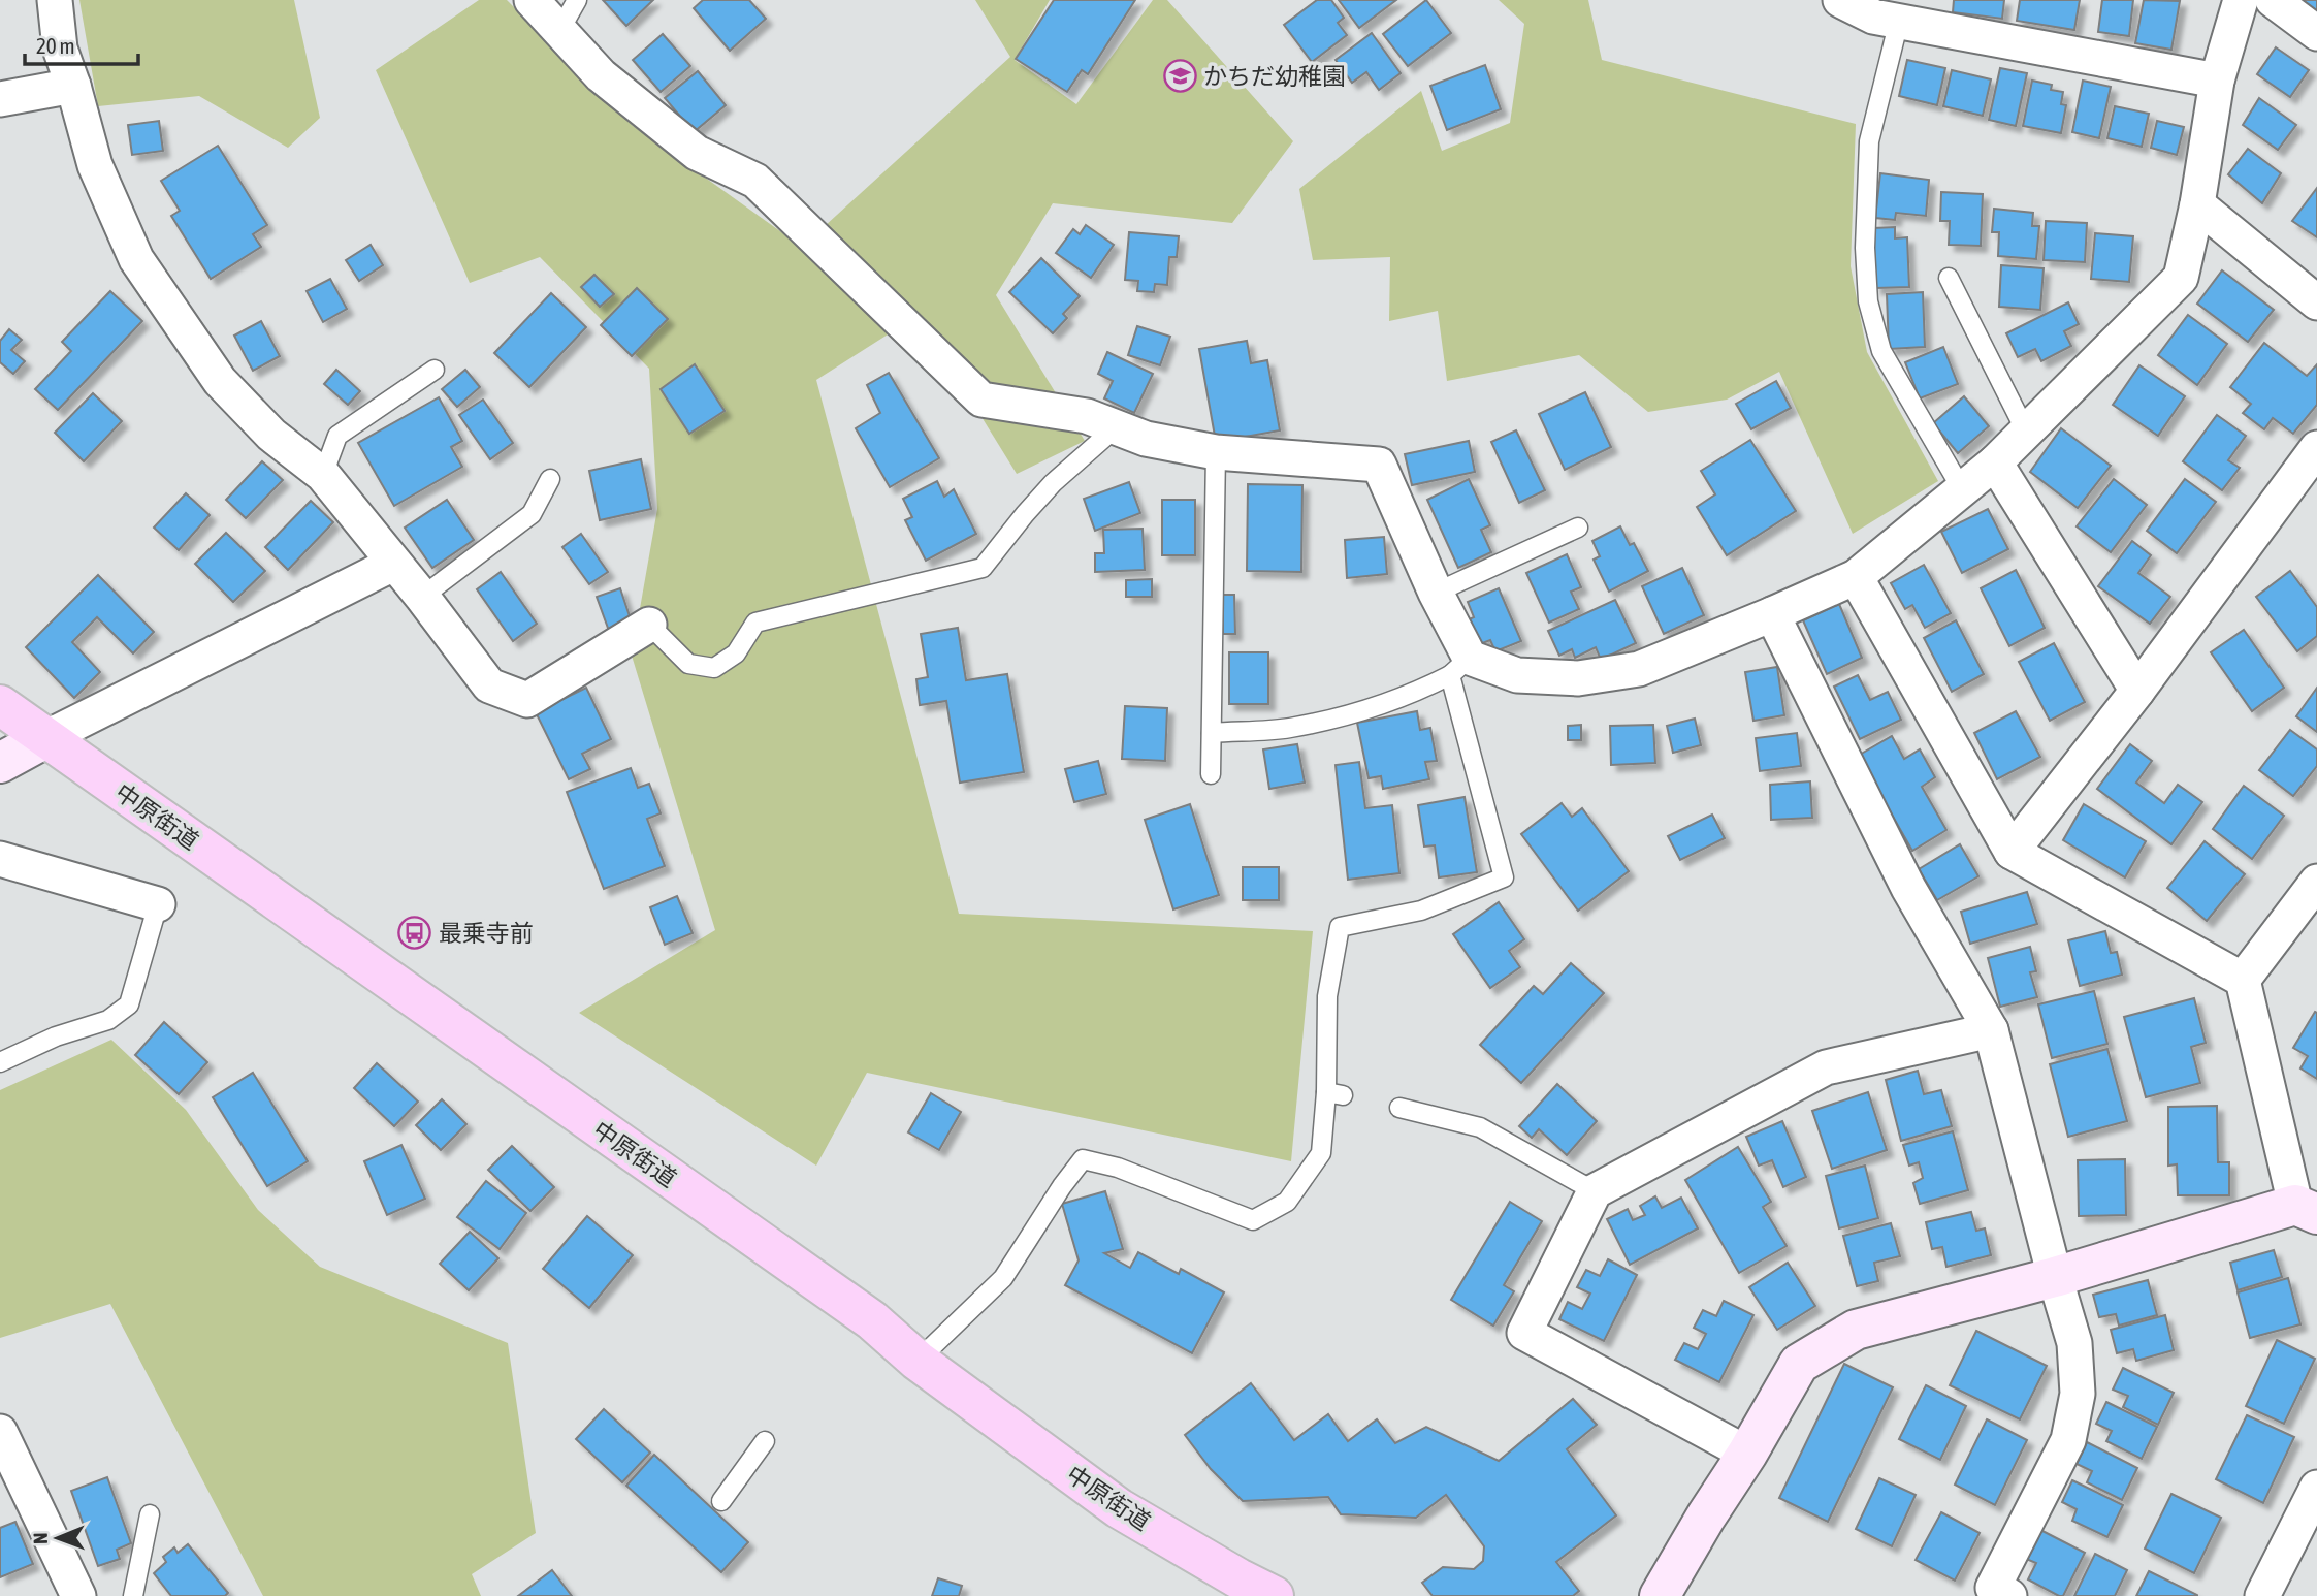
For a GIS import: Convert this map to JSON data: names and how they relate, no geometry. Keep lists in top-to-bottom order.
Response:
{
  "streets": {
    "main road": ["中原街道"]
  },
  "places": {
    "school or university": ["かちだ幼稚園"],
    "bus stop": ["最乗寺前"]
  },
  "scale_bar": "20 m",
  "north": "left"
}
